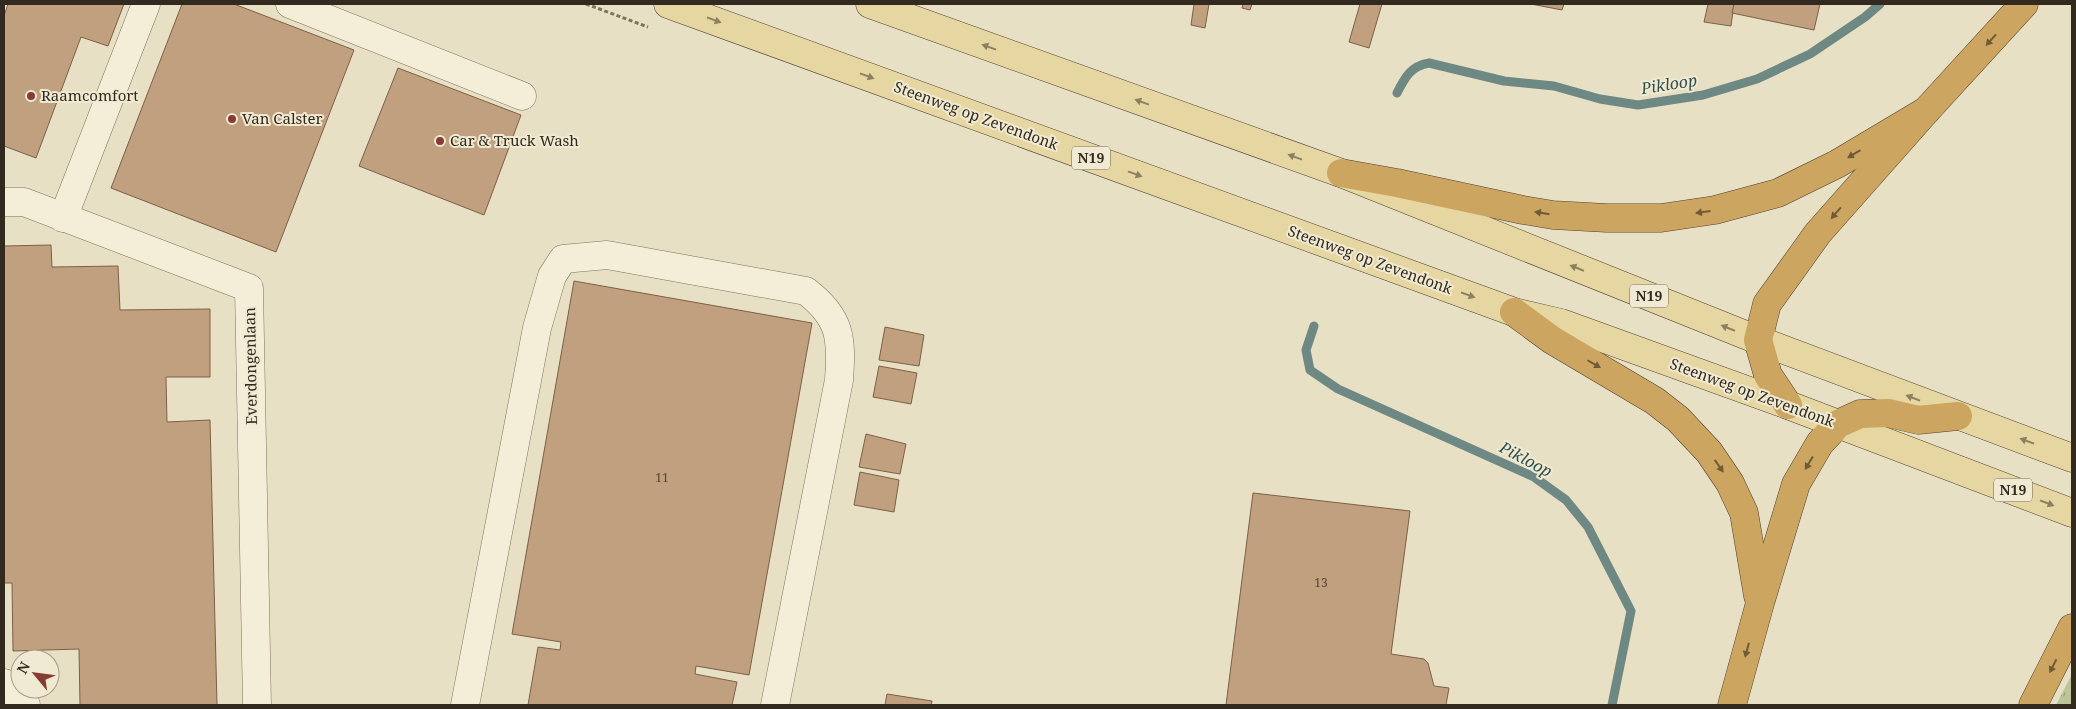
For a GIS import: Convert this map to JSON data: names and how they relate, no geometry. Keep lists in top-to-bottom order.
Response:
{
  "streets": {
    "main road": ["Steenweg op Zevendonk", "N19"],
    "street": ["Everdongenlaan"]
  },
  "water": ["Pikloop"],
  "places": ["Raamcomfort", "Van Calster", "Car & Truck Wash"],
  "house_numbers": ["11", "13"],
  "north": "top left"
}
